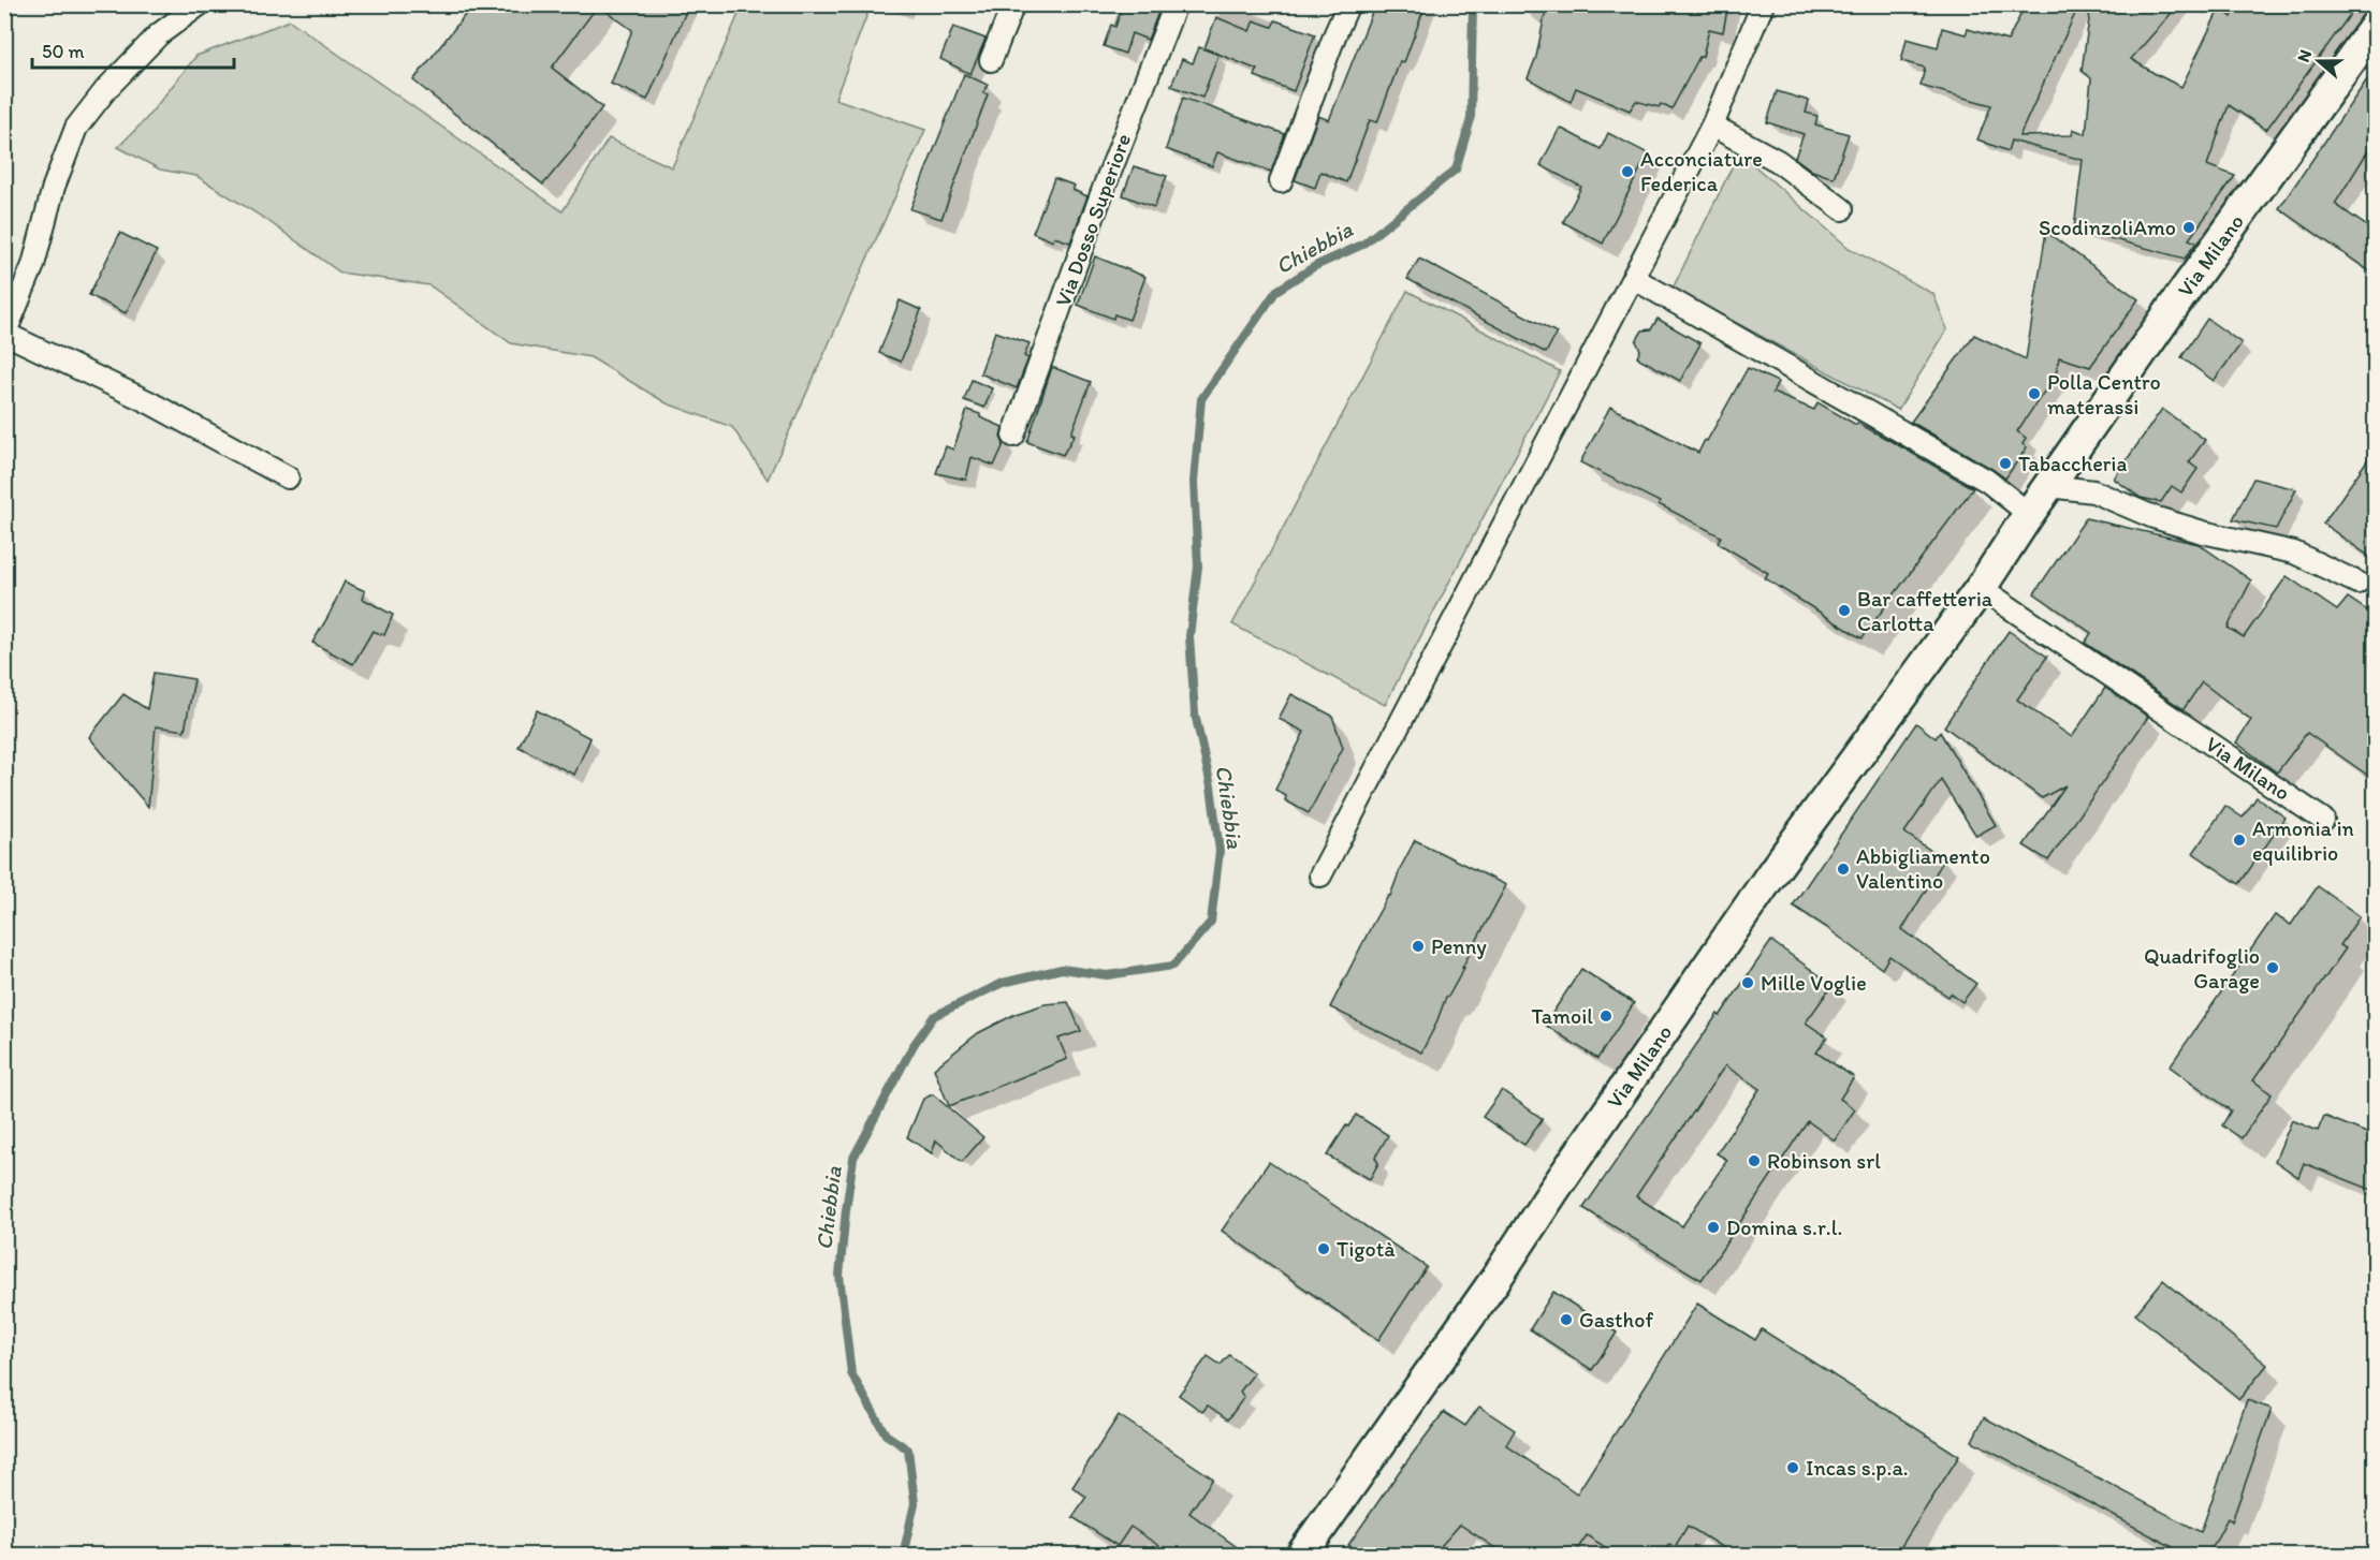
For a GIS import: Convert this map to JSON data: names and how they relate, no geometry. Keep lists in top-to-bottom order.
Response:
{
  "streets": {
    "main road": ["Via Milano"],
    "street": ["Via Dosso Superiore"]
  },
  "water": ["Chiebbia"],
  "places": [
    "Acconciature Federica",
    "ScodinzoliAmo",
    "Polla Centro materassi",
    "Tabaccheria",
    "Bar caffetteria Carlotta",
    "Armonia in equilibrio",
    "Abbigliamento Valentino",
    "Penny",
    "Quadrifoglio Garage",
    "Mille Voglie",
    "Tamoil",
    "Robinson srl",
    "Domina s.r.l.",
    "Tigotà",
    "Gasthof",
    "Incas s.p.a."
  ],
  "scale_bar": "50 m",
  "north": "left"
}
